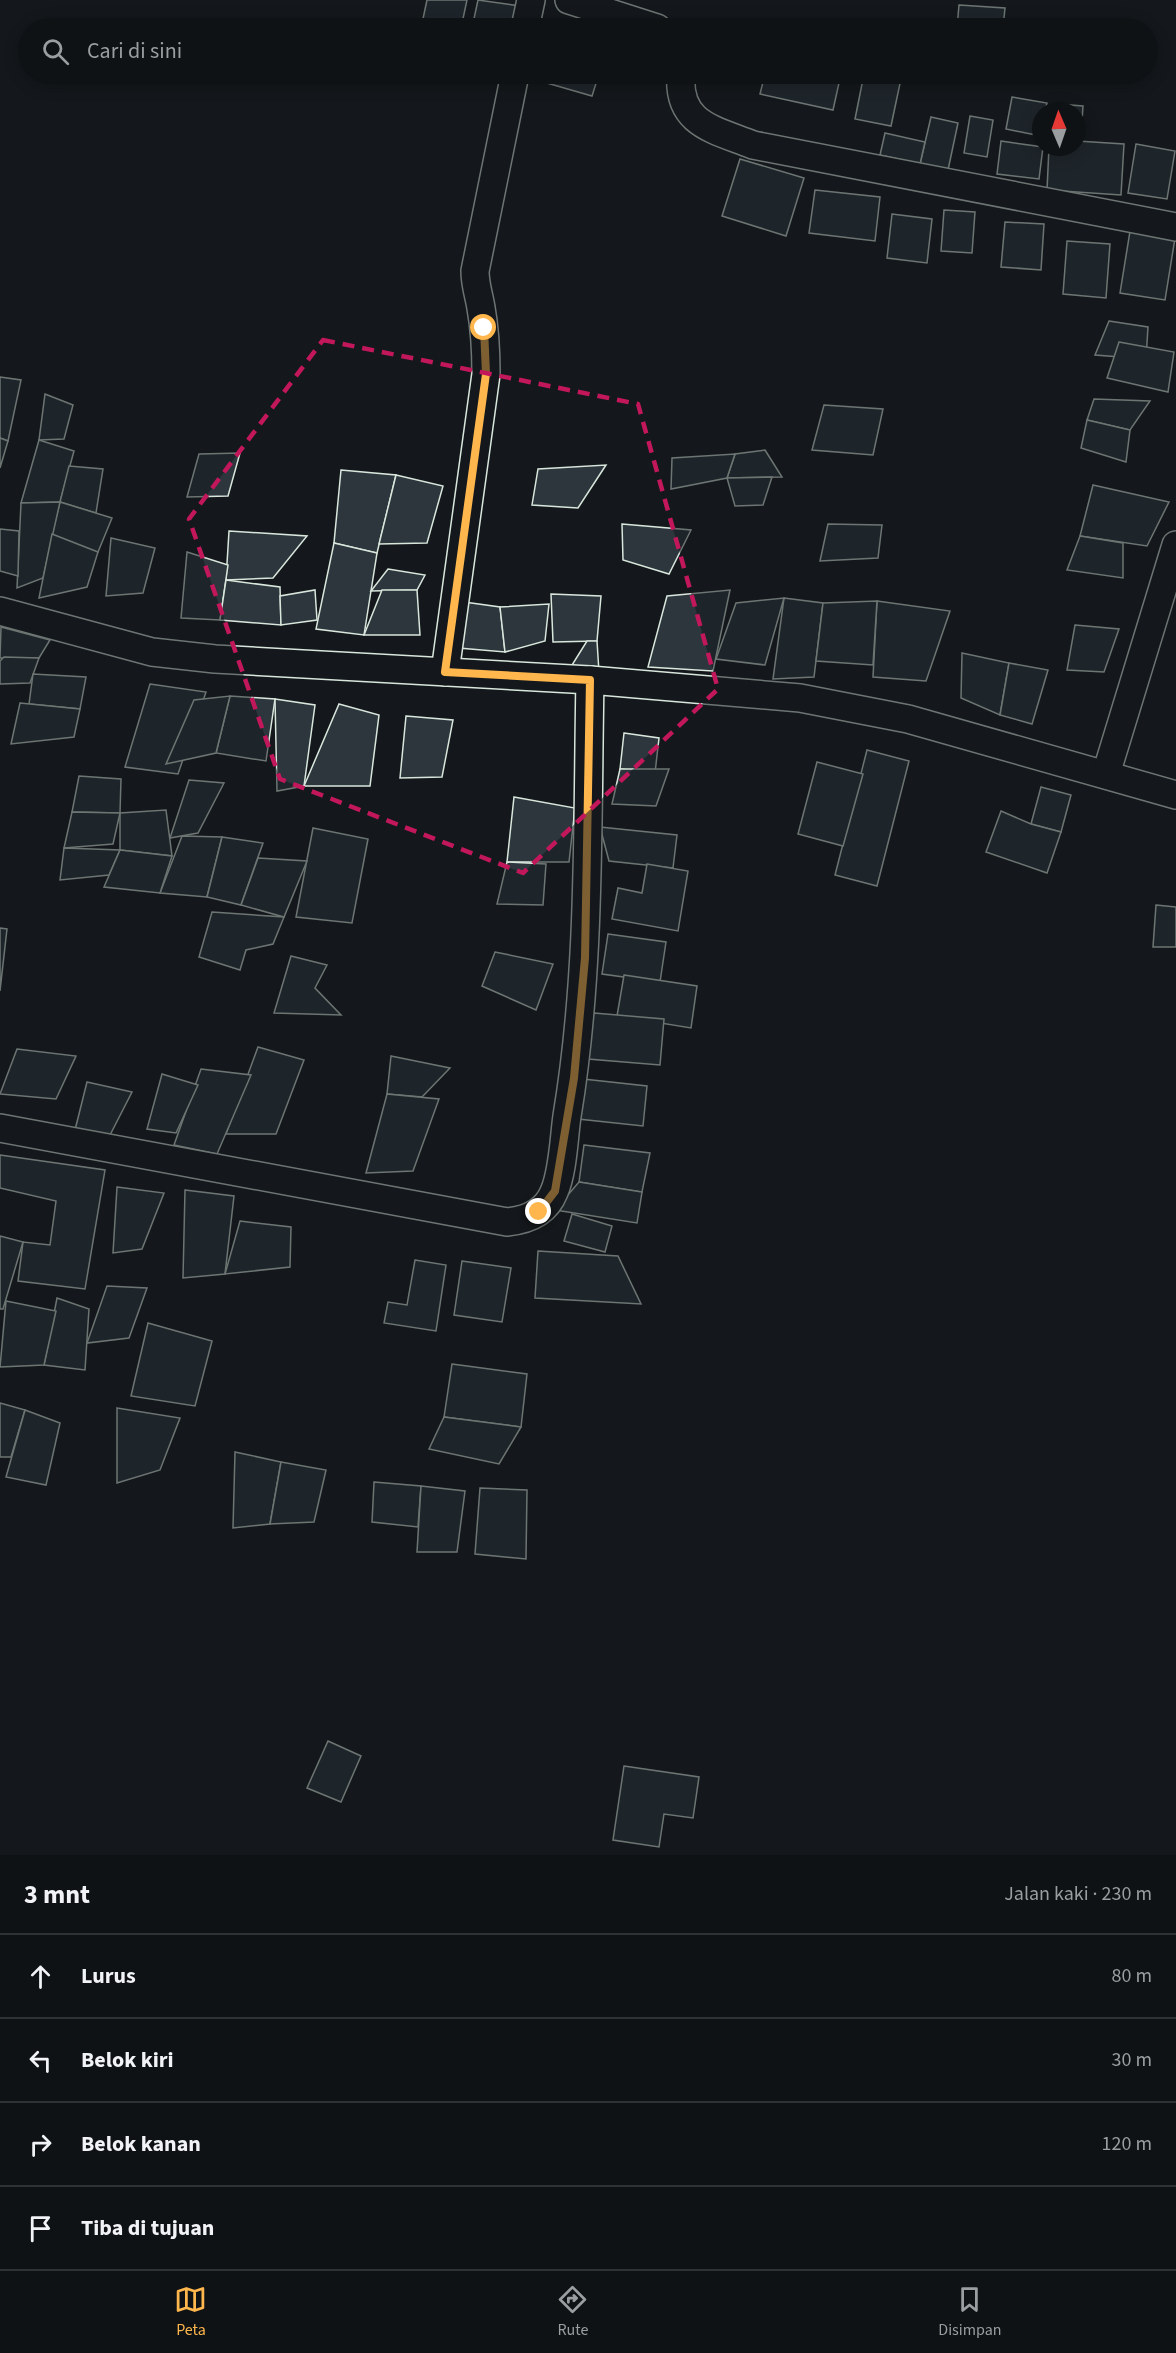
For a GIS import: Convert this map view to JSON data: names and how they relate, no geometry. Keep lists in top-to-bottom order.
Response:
{
  "north": "top",
  "page": {
    "search": "Cari di sini",
    "heading": ["3 mnt", "Jalan kaki · 230 m"],
    "list": [
      ["Lurus", "80 m"],
      ["Belok kiri", "30 m"],
      ["Belok kanan", "120 m"],
      "Tiba di tujuan"
    ],
    "nav": ["Peta", "Rute", "Disimpan"]
  }
}
